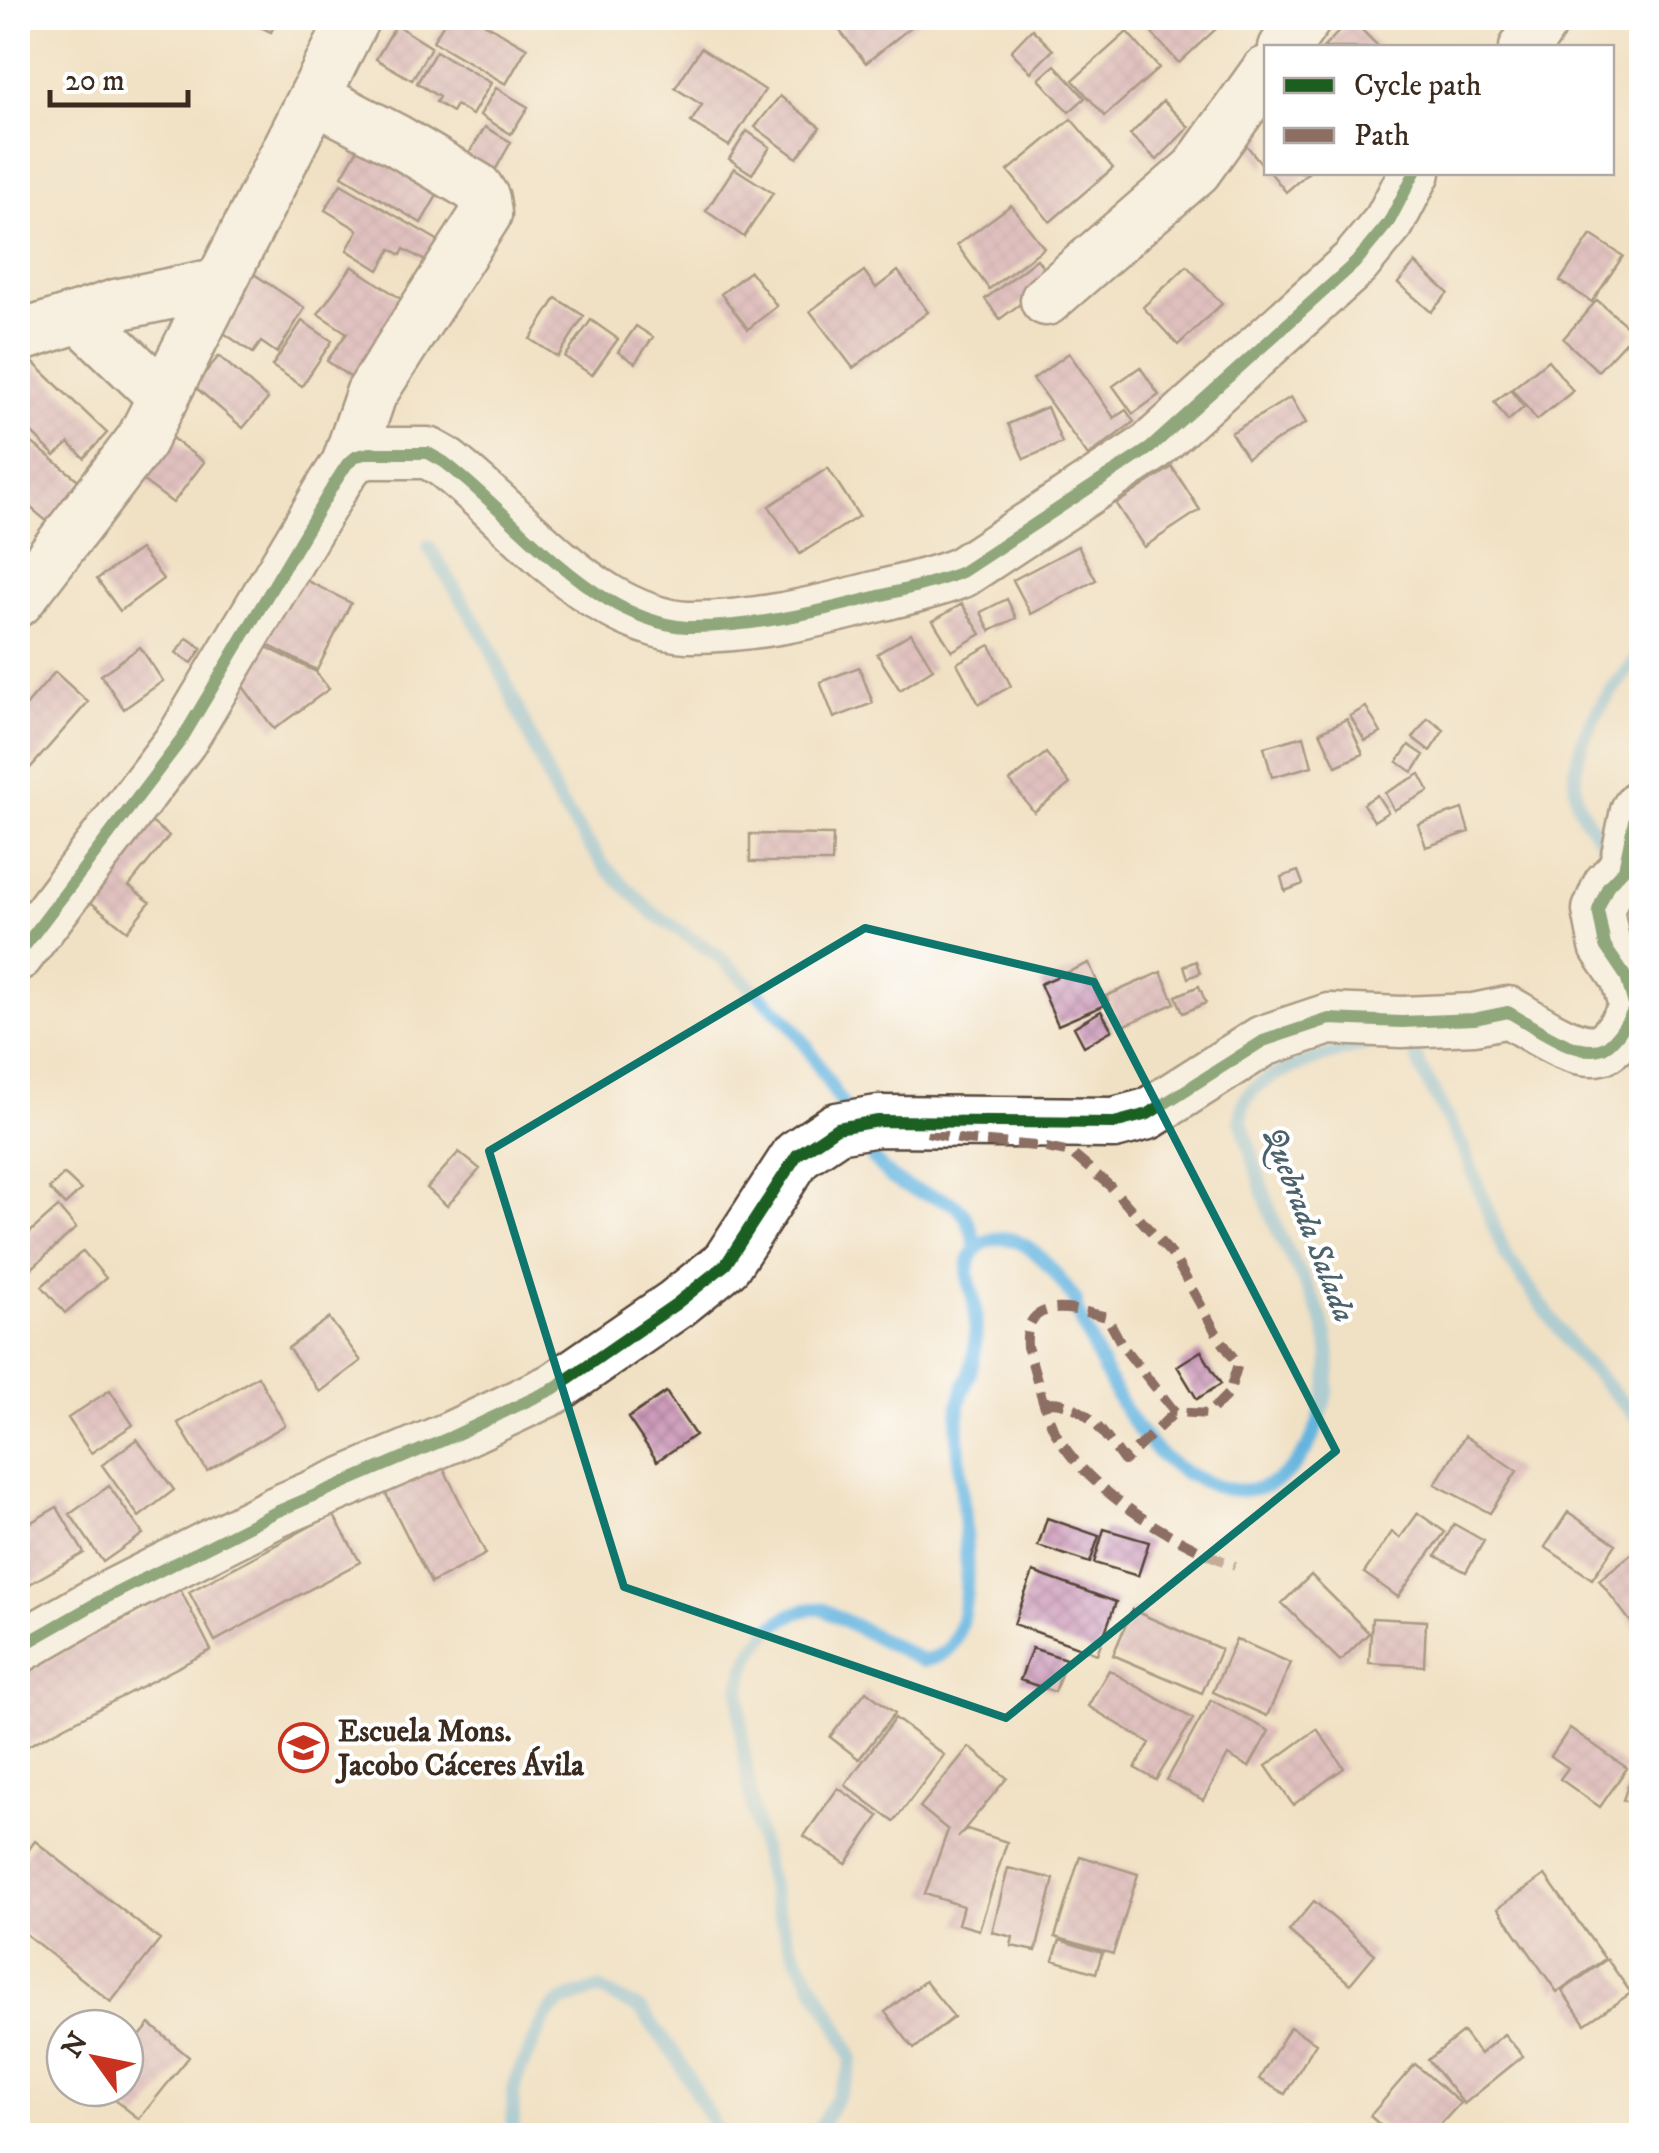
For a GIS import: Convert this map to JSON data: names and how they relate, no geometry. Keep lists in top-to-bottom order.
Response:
{
  "water": ["Quebrada Salada"],
  "places": {
    "school or university": ["Escuela Mons. Jacobo Cáceres Ávila"]
  },
  "legend": ["Cycle path", "Path"],
  "scale_bar": "20 m",
  "north": "top left"
}
